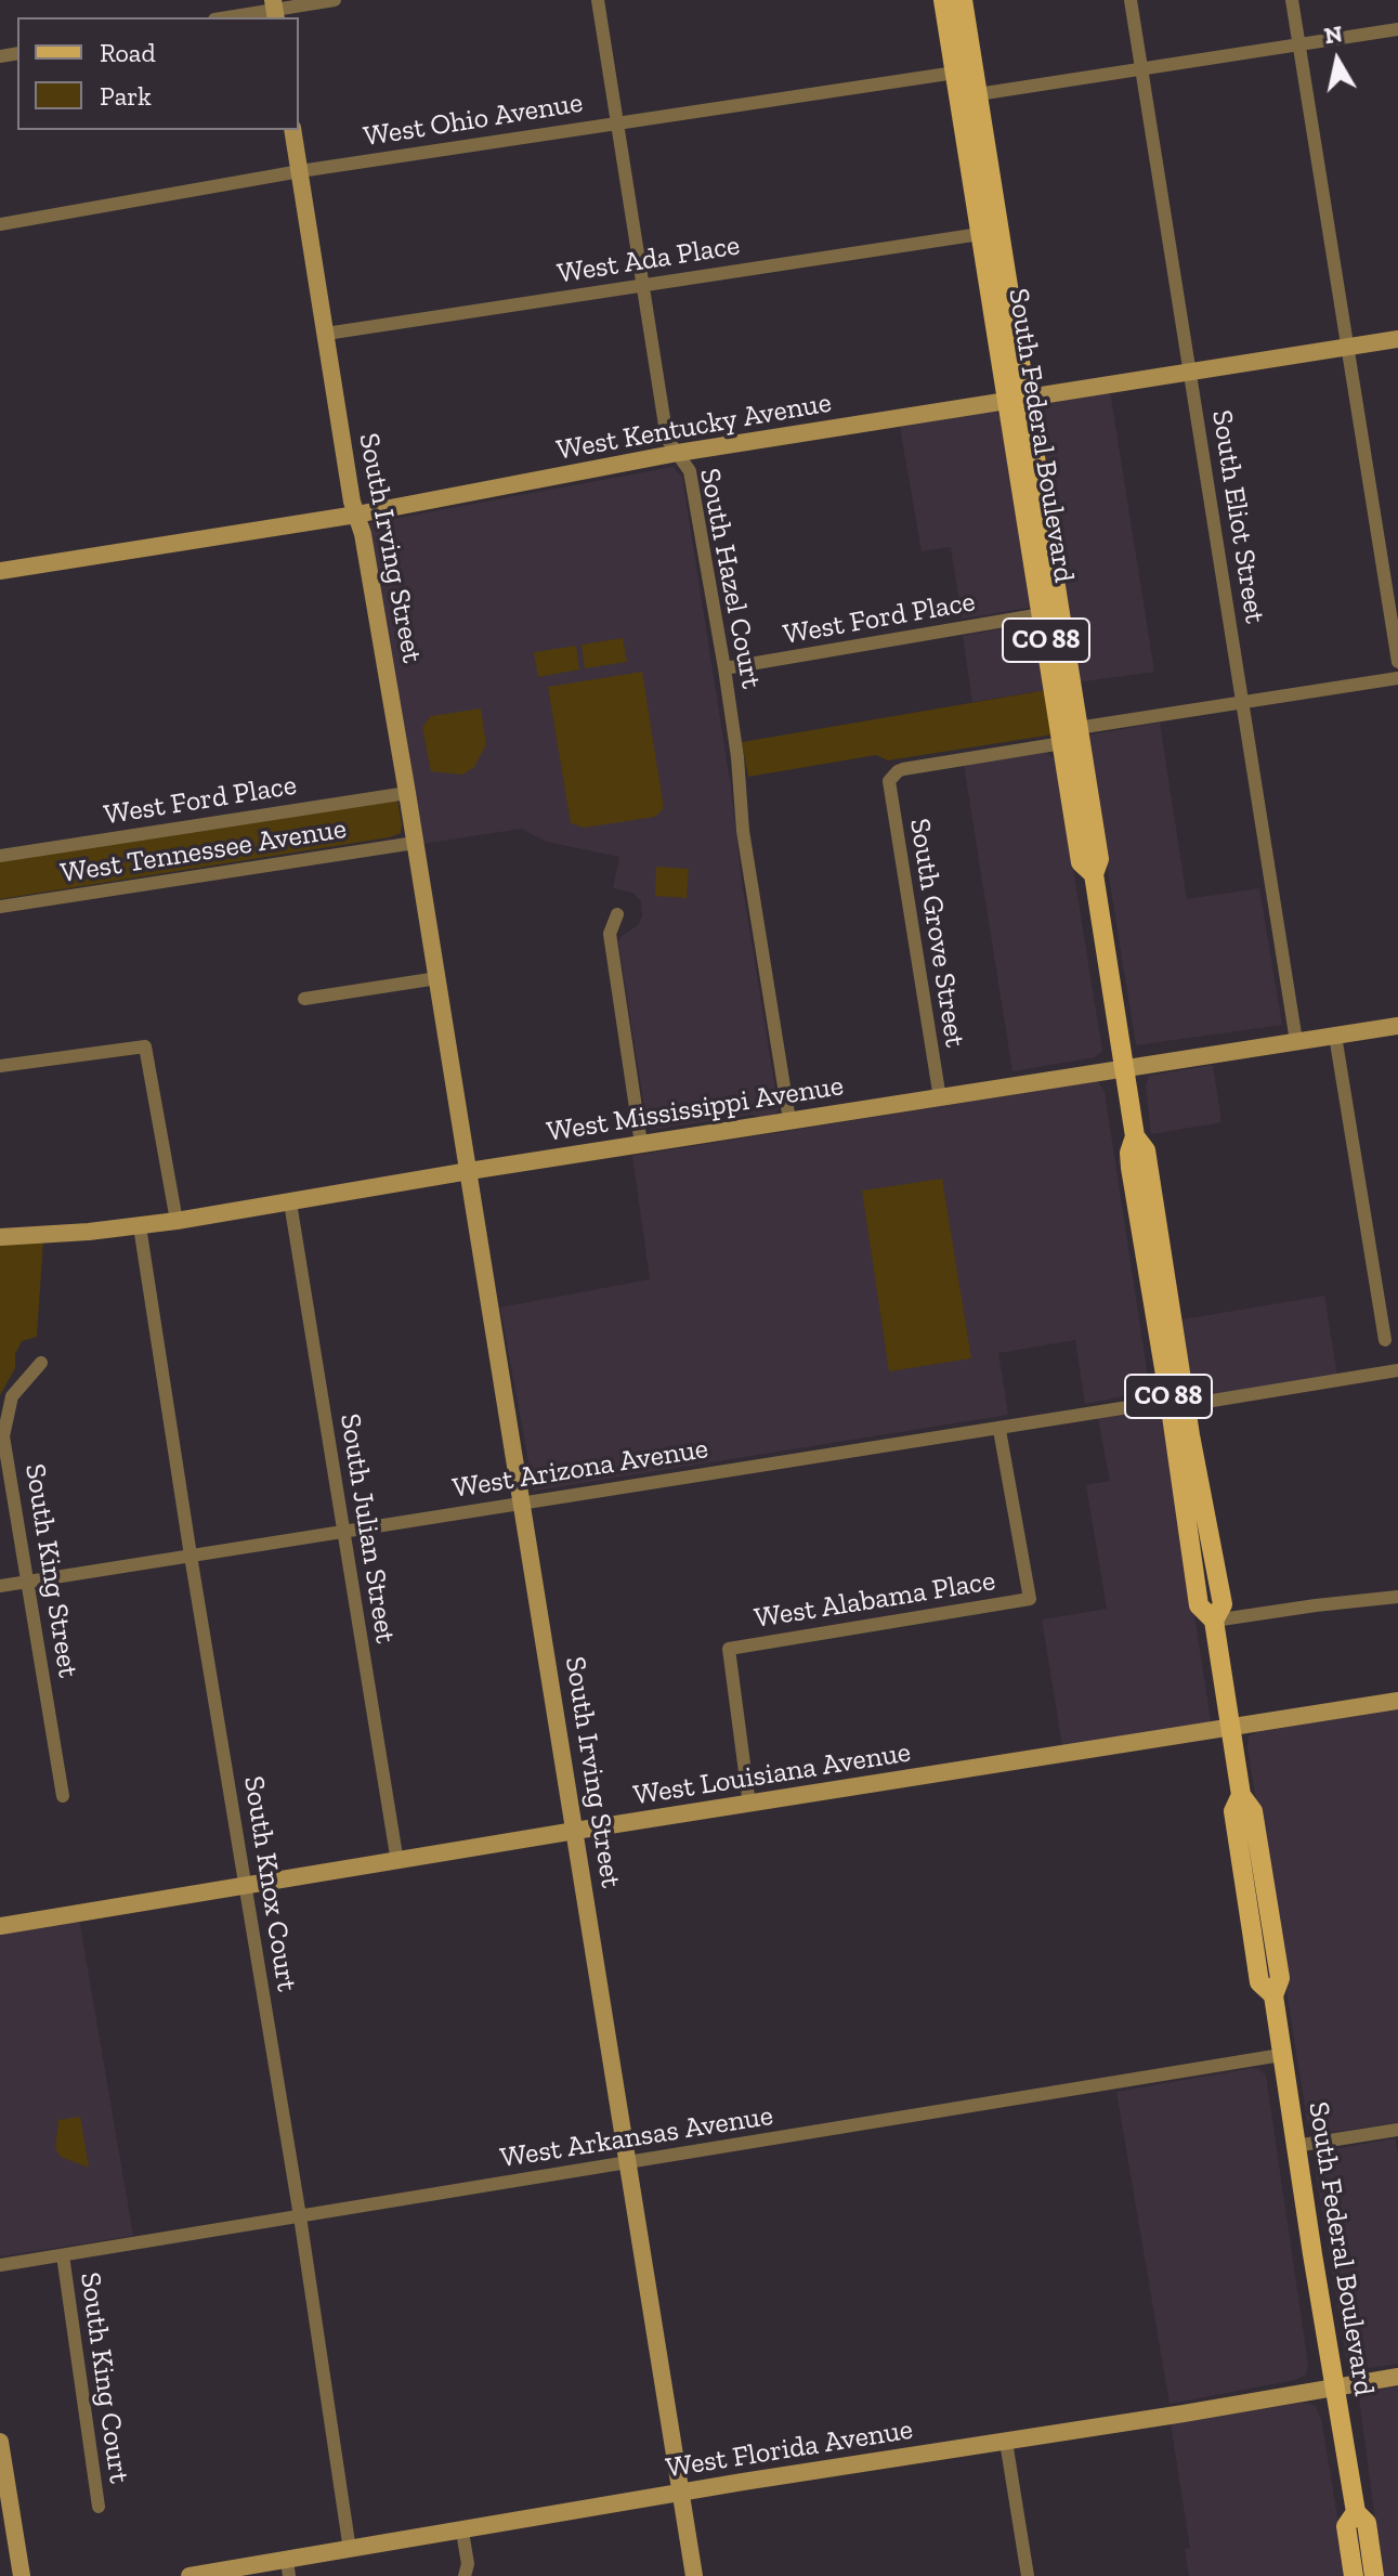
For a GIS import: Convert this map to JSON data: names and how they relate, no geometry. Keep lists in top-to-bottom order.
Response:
{
  "streets": {
    "main road": ["South Federal Boulevard", "CO 88"],
    "street": [
      "West Ohio Avenue",
      "West Ada Place",
      "West Kentucky Avenue",
      "South Eliot Street",
      "South Irving Street",
      "South Hazel Court",
      "West Ford Place",
      "West Tennessee Avenue",
      "South Grove Street",
      "West Mississippi Avenue",
      "West Arizona Avenue",
      "South Julian Street",
      "South King Street",
      "West Alabama Place",
      "West Louisiana Avenue",
      "South Knox Court",
      "West Arkansas Avenue",
      "South King Court",
      "West Florida Avenue"
    ]
  },
  "crossings": [
    ["West Ohio Avenue", "South Federal Boulevard"],
    ["West Ohio Avenue", "South Irving Street"],
    ["West Ohio Avenue", "South Hazel Court"],
    ["West Ada Place", "South Federal Boulevard"],
    ["West Ada Place", "South Irving Street"],
    ["West Ada Place", "South Hazel Court"],
    ["West Kentucky Avenue", "South Federal Boulevard"],
    ["West Kentucky Avenue", "South Eliot Street"],
    ["West Kentucky Avenue", "South Irving Street"],
    ["West Kentucky Avenue", "South Hazel Court"],
    ["South Federal Boulevard", "West Ford Place"],
    ["South Federal Boulevard", "South Grove Street"],
    ["South Federal Boulevard", "West Mississippi Avenue"],
    ["South Federal Boulevard", "West Arizona Avenue"],
    ["South Federal Boulevard", "West Louisiana Avenue"],
    ["South Federal Boulevard", "West Arkansas Avenue"],
    ["South Federal Boulevard", "West Florida Avenue"],
    ["South Eliot Street", "West Mississippi Avenue"],
    ["South Irving Street", "West Ford Place"],
    ["South Irving Street", "West Tennessee Avenue"],
    ["South Irving Street", "West Mississippi Avenue"],
    ["South Irving Street", "West Arizona Avenue"],
    ["South Irving Street", "West Louisiana Avenue"],
    ["South Irving Street", "West Arkansas Avenue"],
    ["South Irving Street", "West Florida Avenue"],
    ["South Hazel Court", "West Ford Place"],
    ["South Hazel Court", "West Mississippi Avenue"],
    ["South Grove Street", "West Mississippi Avenue"],
    ["West Mississippi Avenue", "South Julian Street"],
    ["West Mississippi Avenue", "South Knox Court"],
    ["West Arizona Avenue", "South Julian Street"],
    ["West Arizona Avenue", "South King Street"],
    ["West Arizona Avenue", "West Alabama Place"],
    ["West Arizona Avenue", "South Knox Court"],
    ["South Julian Street", "West Louisiana Avenue"],
    ["West Alabama Place", "West Louisiana Avenue"],
    ["West Louisiana Avenue", "South Knox Court"],
    ["South Knox Court", "West Arkansas Avenue"],
    ["South Knox Court", "West Florida Avenue"],
    ["West Arkansas Avenue", "South King Court"]
  ],
  "legend": ["Road", "Park"],
  "north": "top"
}
